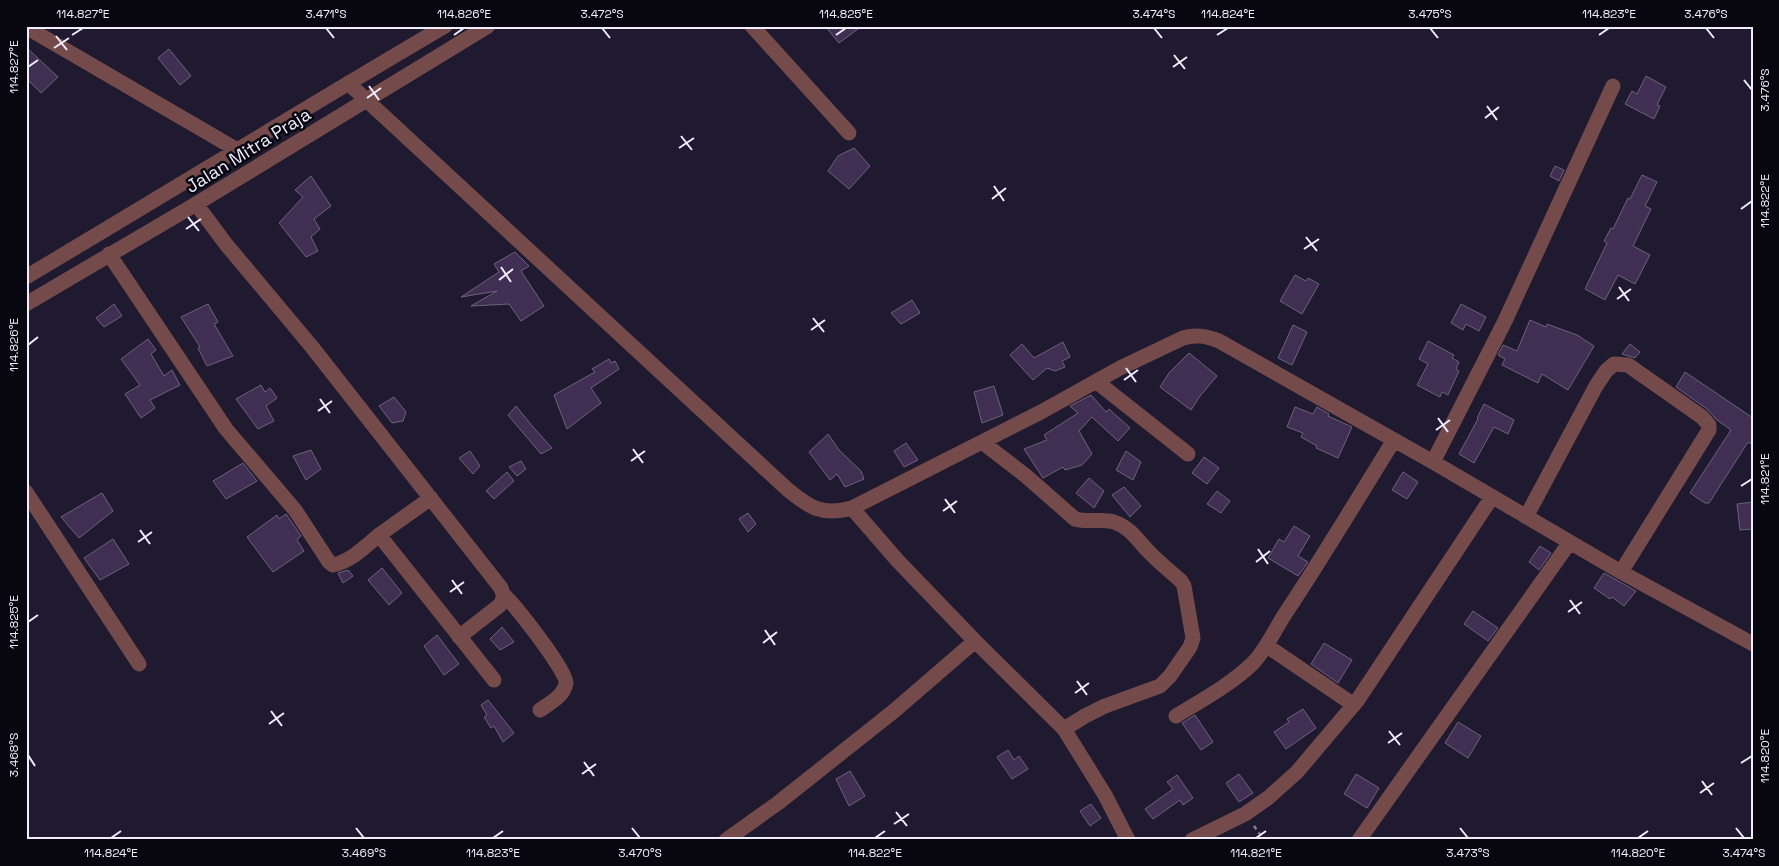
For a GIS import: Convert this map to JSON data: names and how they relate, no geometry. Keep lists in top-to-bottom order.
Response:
{
  "streets": {
    "street": ["Jalan Mitra Praja"]
  },
  "coordinates": [
    "114.827°E",
    "3.471°S",
    "114.826°E",
    "3.472°S",
    "114.825°E",
    "3.474°S",
    "114.824°E",
    "3.475°S",
    "114.823°E",
    "3.476°S",
    "114.822°E",
    "114.821°E",
    "3.468°S",
    "114.820°E",
    "3.469°S",
    "3.470°S",
    "3.473°S"
  ]
}
